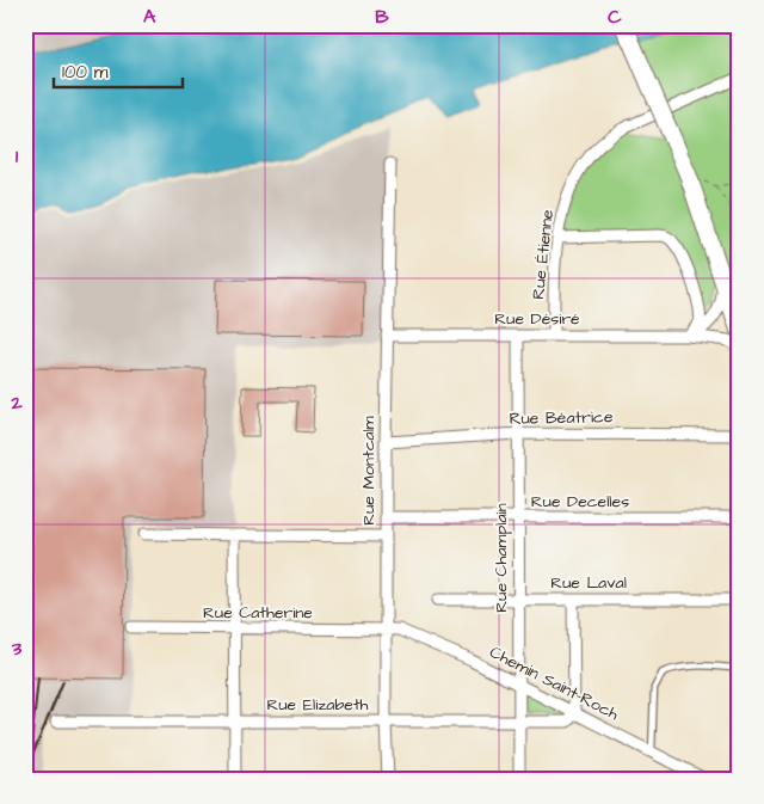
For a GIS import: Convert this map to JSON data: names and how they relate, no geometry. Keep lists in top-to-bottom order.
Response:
{
  "streets": {
    "street": [
      "Rue Étienne",
      "Rue Désiré",
      "Rue Béatrice",
      "Rue Montcalm",
      "Rue Decelles",
      "Rue Champlain",
      "Rue Laval",
      "Rue Catherine",
      "Chemin Saint-Roch",
      "Rue Elizabeth"
    ]
  },
  "crossings": [
    ["Rue Étienne", "Rue Désiré"],
    ["Rue Désiré", "Rue Montcalm"],
    ["Rue Désiré", "Rue Champlain"],
    ["Rue Béatrice", "Rue Montcalm"],
    ["Rue Béatrice", "Rue Champlain"],
    ["Rue Montcalm", "Rue Decelles"],
    ["Rue Montcalm", "Rue Catherine"],
    ["Rue Montcalm", "Chemin Saint-Roch"],
    ["Rue Montcalm", "Rue Elizabeth"],
    ["Rue Decelles", "Rue Champlain"],
    ["Rue Champlain", "Rue Laval"],
    ["Rue Champlain", "Chemin Saint-Roch"],
    ["Rue Champlain", "Rue Elizabeth"],
    ["Rue Catherine", "Chemin Saint-Roch"],
    ["Chemin Saint-Roch", "Rue Elizabeth"]
  ],
  "scale_bar": "100 m",
  "grid": {
    "columns": ["A", "B", "C"],
    "rows": ["1", "2", "3"]
  }
}
